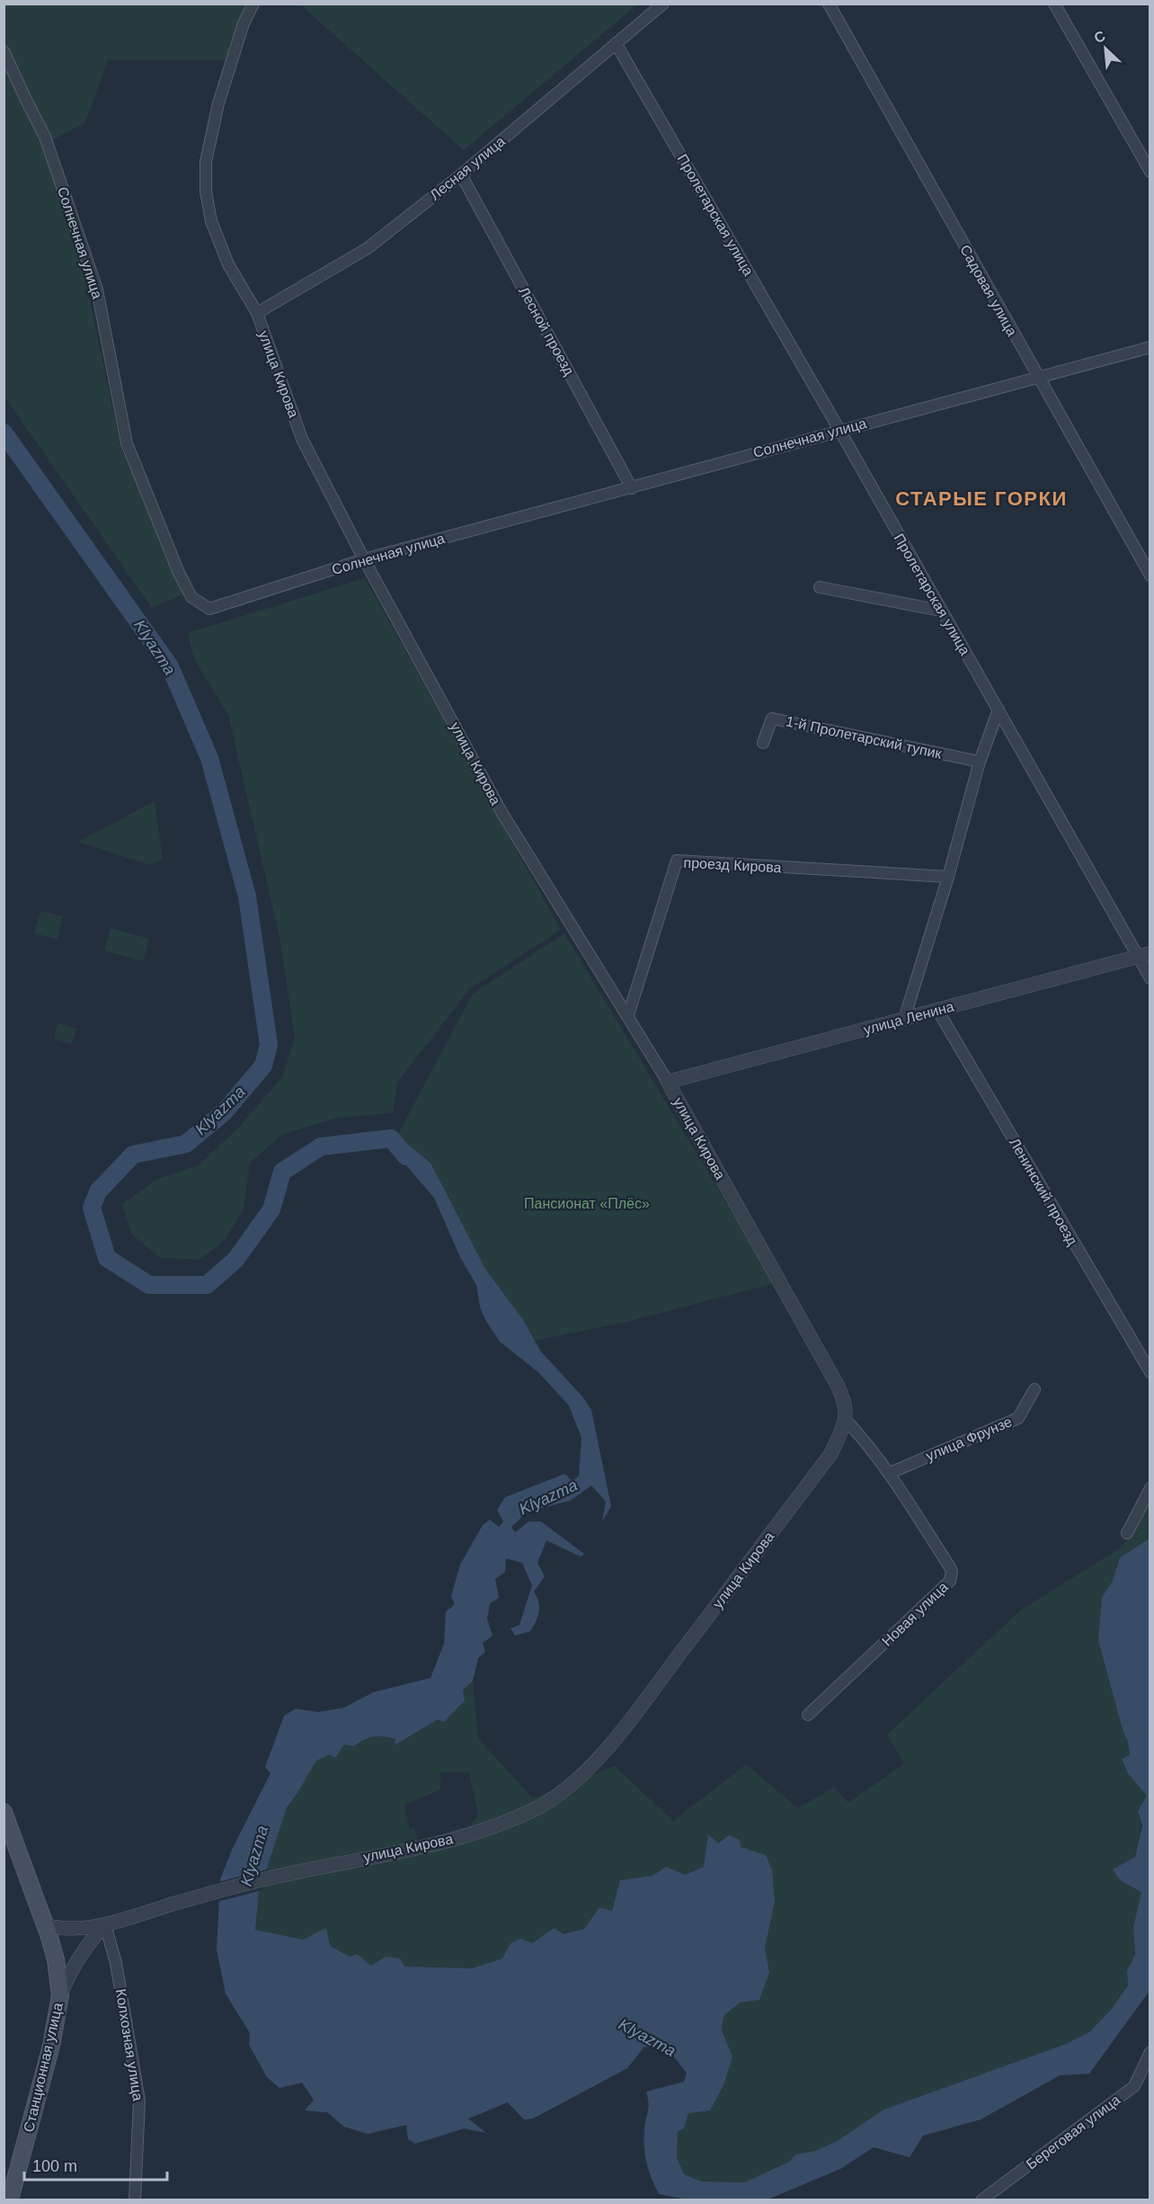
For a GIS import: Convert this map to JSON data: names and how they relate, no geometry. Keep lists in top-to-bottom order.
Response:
{
  "streets": {
    "main road": ["Станционная улица"],
    "street": [
      "Лесная улица",
      "Пролетарская улица",
      "Солнечная улица",
      "Садовая улица",
      "Лесной проезд",
      "улица Кирова",
      "1-й Пролетарский тупик",
      "проезд Кирова",
      "улица Ленина",
      "Ленинский проезд",
      "улица Фрунзе",
      "Новая улица",
      "Колхозная улица",
      "Береговая улица"
    ]
  },
  "crossings": [
    ["Лесная улица", "Пролетарская улица"],
    ["Лесная улица", "Лесной проезд"],
    ["Лесная улица", "улица Кирова"],
    ["Пролетарская улица", "Солнечная улица"],
    ["Пролетарская улица", "улица Ленина"],
    ["Солнечная улица", "Садовая улица"],
    ["Солнечная улица", "Лесной проезд"],
    ["Солнечная улица", "улица Кирова"],
    ["улица Кирова", "проезд Кирова"],
    ["улица Кирова", "улица Ленина"],
    ["улица Кирова", "Новая улица"],
    ["улица Кирова", "Колхозная улица"],
    ["улица Кирова", "Станционная улица"],
    ["улица Ленина", "Ленинский проезд"],
    ["улица Фрунзе", "Новая улица"]
  ],
  "districts": ["СТАРЫЕ ГОРКИ"],
  "water": ["Klyazma"],
  "parks": ["Пансионат «Плёс»"],
  "scale_bar": "100 m",
  "north": "top left"
}
